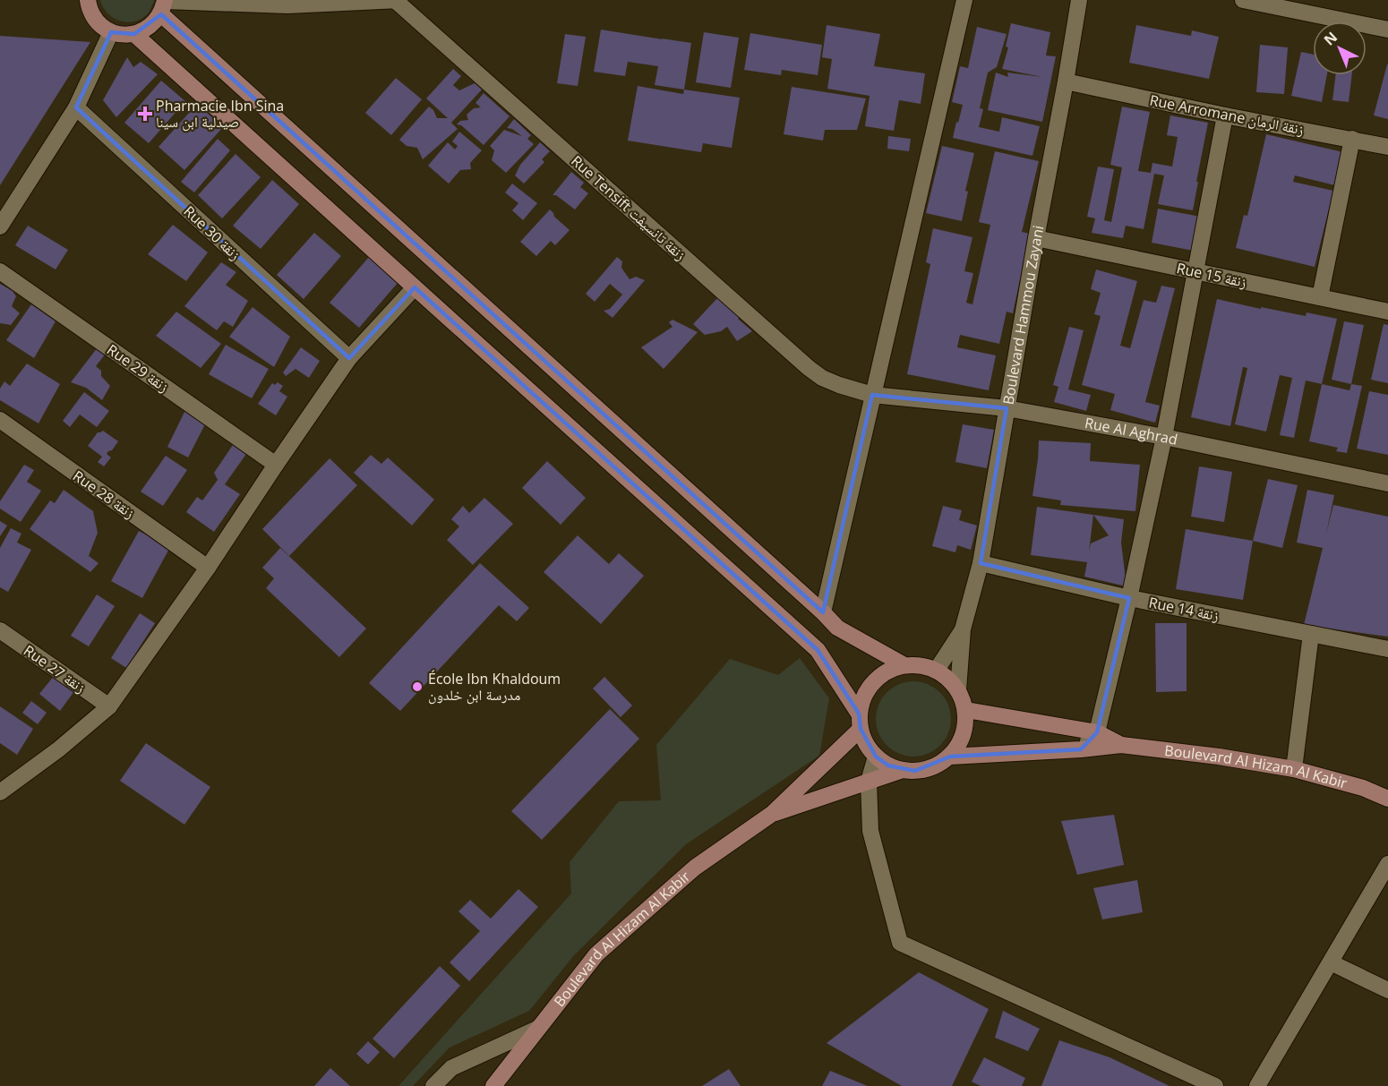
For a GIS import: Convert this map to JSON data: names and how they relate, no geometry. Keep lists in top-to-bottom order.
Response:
{
  "streets": {
    "main road": ["Boulevard Al Hizam Al Kabir"],
    "street": [
      "Rue Arromane زنقة الرمان",
      "Rue Tensift زنقة تانسيفت",
      "Rue 30 زنقة",
      "Rue 15 زنقة",
      "Boulevard Hammou Zayani",
      "Rue 29 زنقة",
      "Rue Al Aghrad",
      "Rue 28 زنقة",
      "Rue 14 زنقة",
      "Rue 27 زنقة"
    ]
  },
  "crossings": [
    ["Rue Arromane زنقة الرمان", "Boulevard Hammou Zayani"],
    ["Rue Tensift زنقة تانسيفت", "Rue Al Aghrad"],
    ["Rue 15 زنقة", "Boulevard Hammou Zayani"],
    ["Boulevard Hammou Zayani", "Rue Al Aghrad"],
    ["Boulevard Hammou Zayani", "Rue 14 زنقة"]
  ],
  "places": {
    "health": ["Pharmacie Ibn Sina صيدلية ابن سينا"],
    "other": ["École Ibn Khaldoum مدرسة ابن خلدون"]
  },
  "north": "top left"
}
